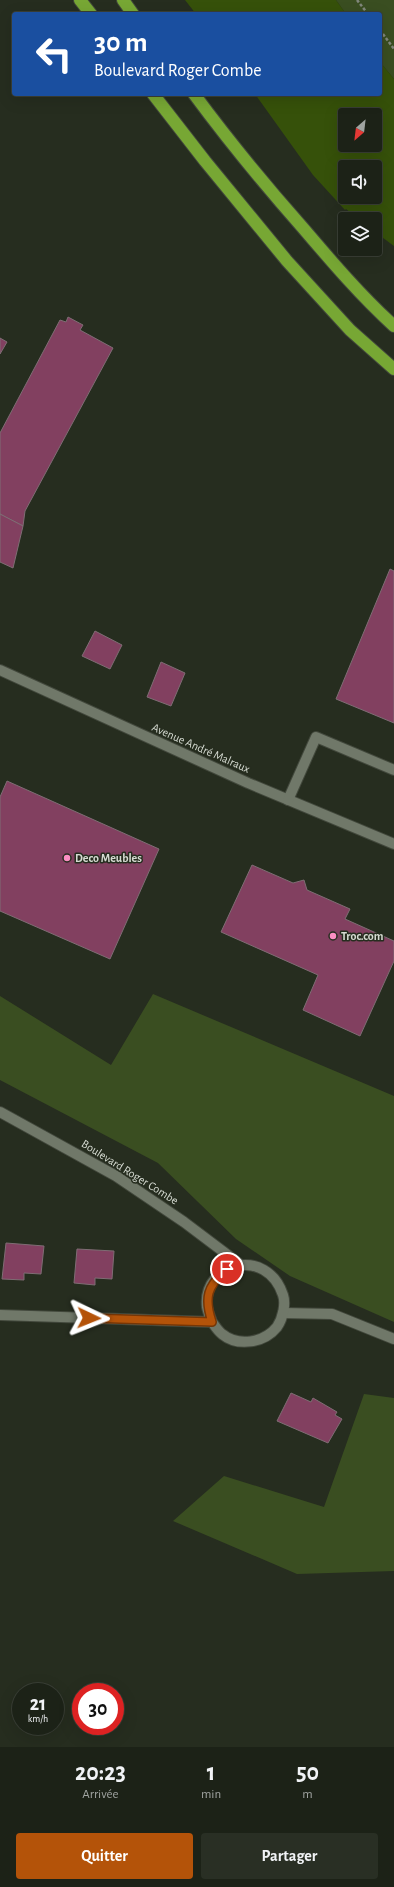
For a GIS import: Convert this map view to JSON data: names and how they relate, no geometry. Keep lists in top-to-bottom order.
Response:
{
  "streets": {
    "street": ["Avenue André Malraux", "Boulevard Roger Combe"]
  },
  "places": ["Deco Meubles", "Troc.com"],
  "north": "bottom left",
  "page": {
    "turn": ["30 m", "Boulevard Roger Combe"],
    "speed": "21 km/h",
    "limit": "30",
    "eta": [
      "20:23",
      "Arrivée",
      "1",
      "min",
      "50",
      "m"
    ],
    "buttons": ["Quitter", "Partager"]
  }
}
